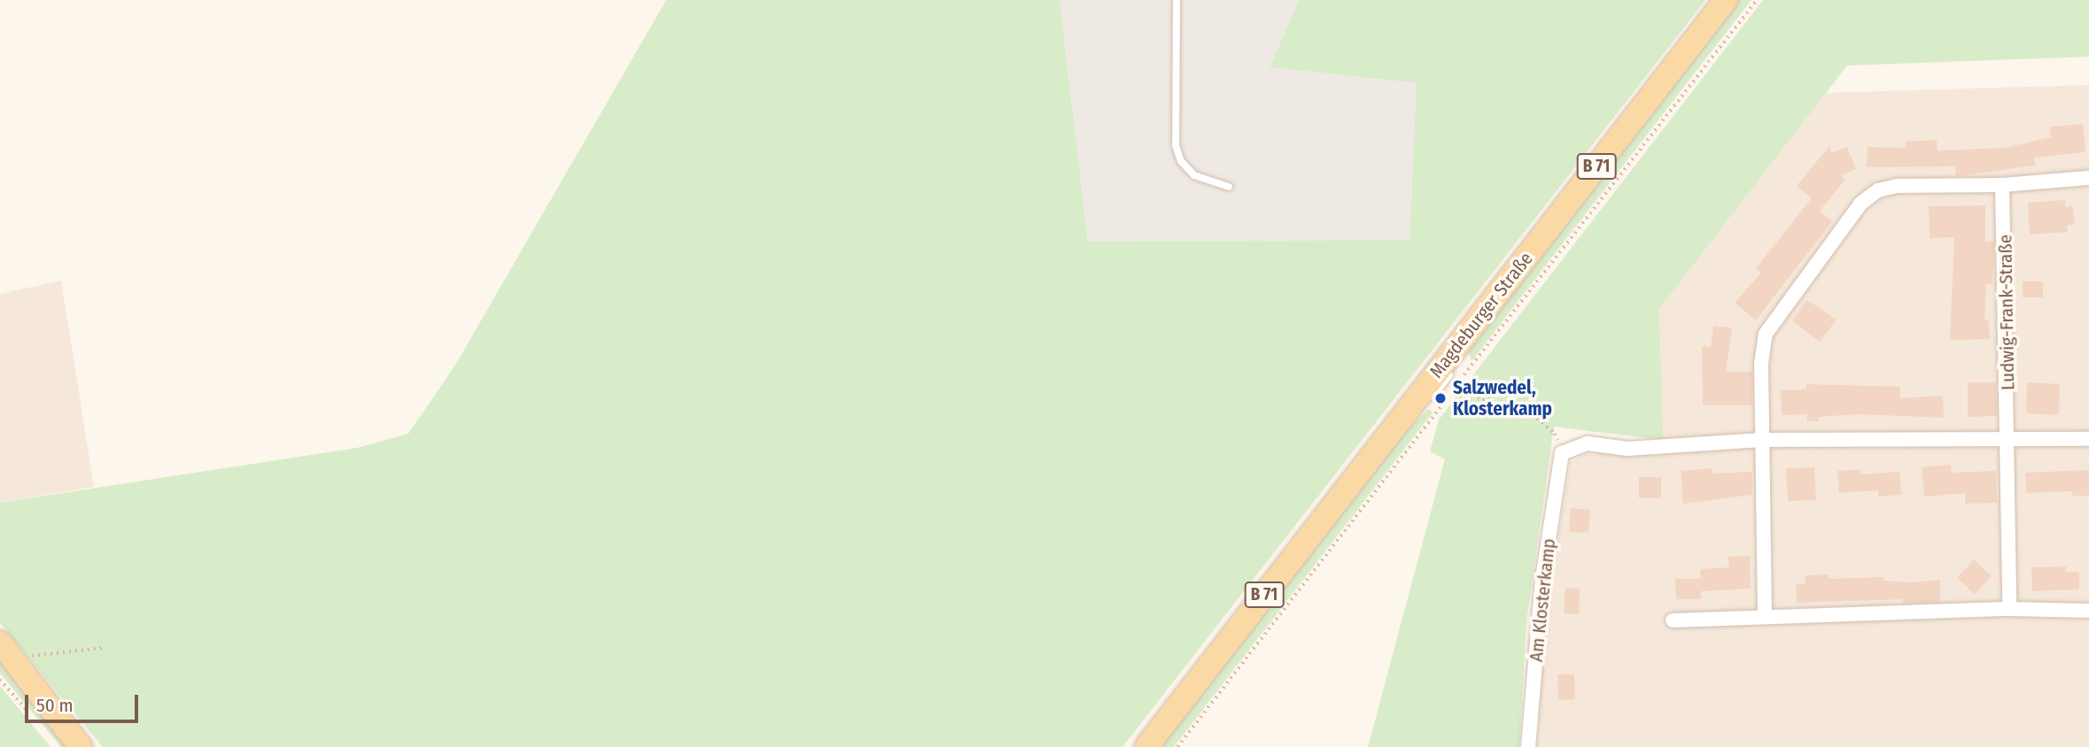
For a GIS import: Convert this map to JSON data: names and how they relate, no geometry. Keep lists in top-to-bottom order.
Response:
{
  "streets": {
    "main road": ["B 71", "Magdeburger Straße"],
    "street": ["Ludwig-Frank-Straße", "Am Klosterkamp"]
  },
  "places": ["Salzwedel, Klosterkamp"],
  "scale_bar": "50 m"
}
